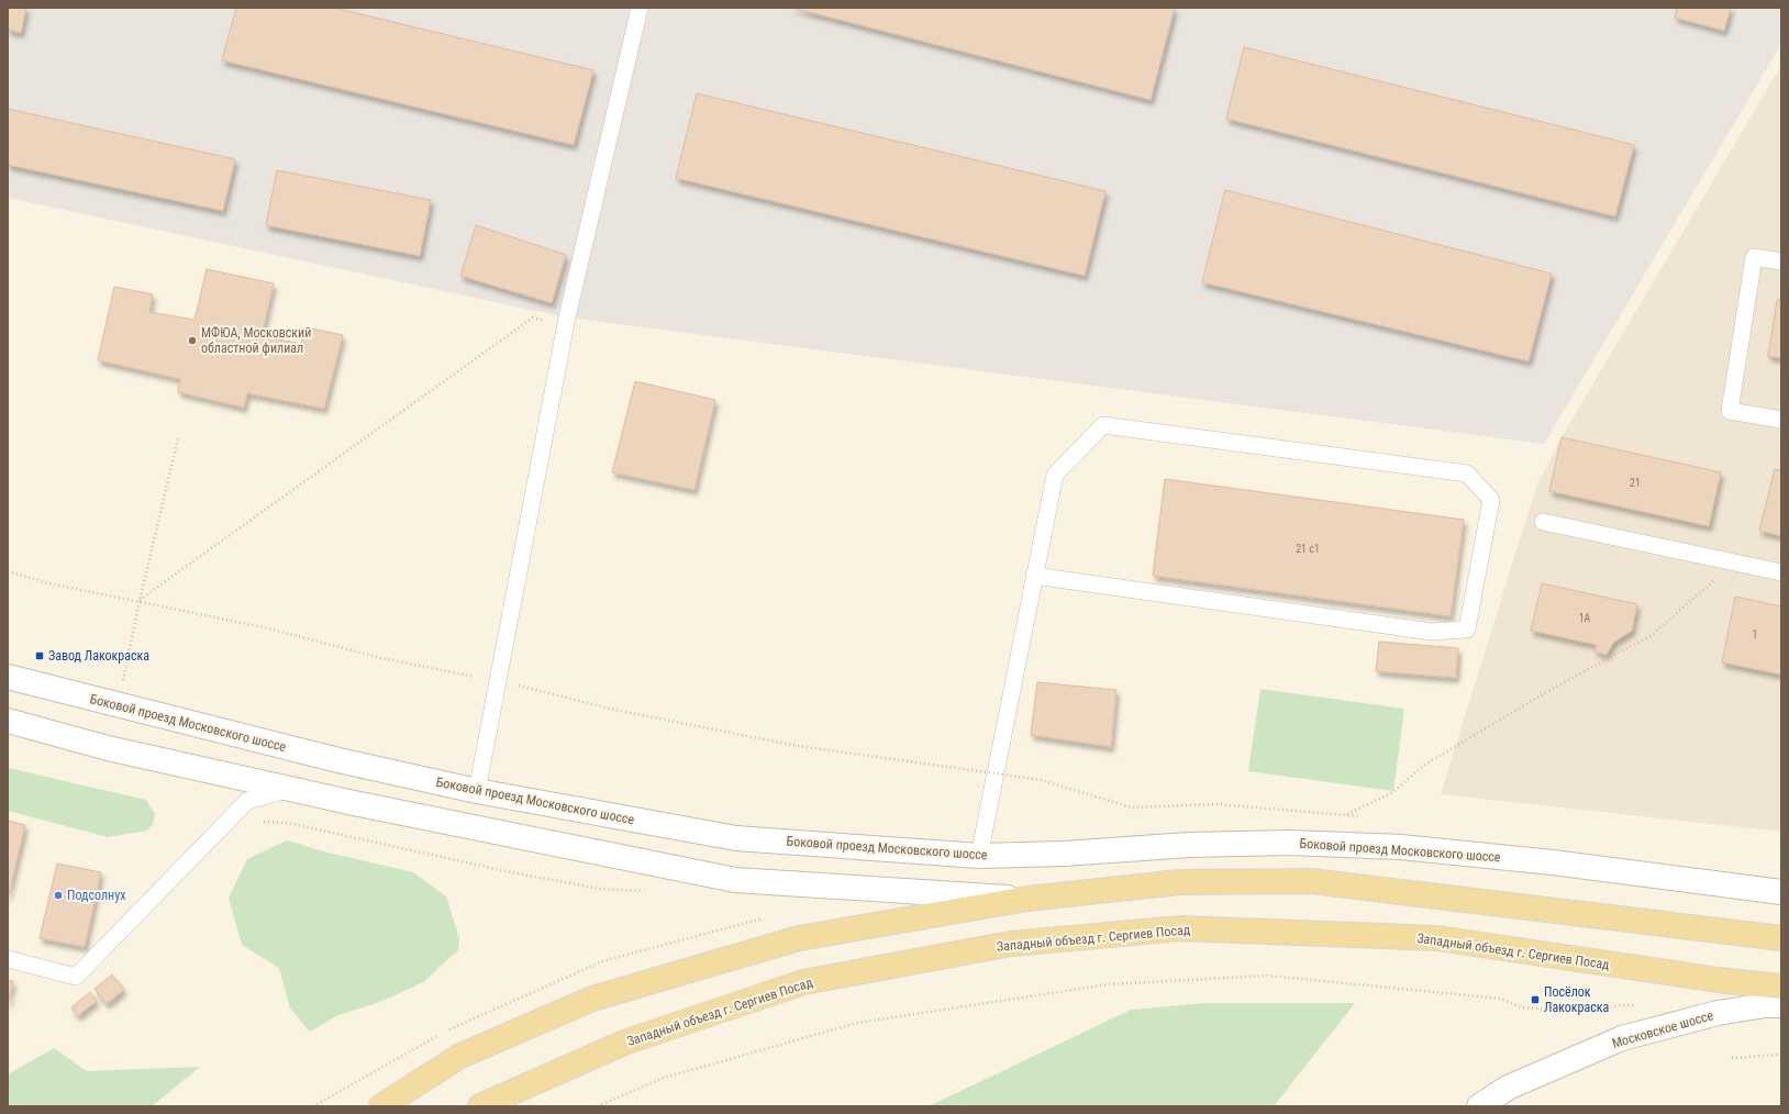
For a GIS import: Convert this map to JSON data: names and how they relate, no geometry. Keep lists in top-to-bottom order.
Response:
{
  "streets": {
    "main road": ["Западный объезд г. Сергиев Посад"],
    "street": ["Боковой проезд Московского шоссе", "Московское шоссе"]
  },
  "places": {
    "other": ["МФЮА, Московский областной филиал", "Подсолнух"],
    "transit": ["Завод Лакокраска", "Посёлок Лакокраска"]
  },
  "house_numbers": [
    "21",
    "21 с1",
    "1А",
    "1"
  ]
}
